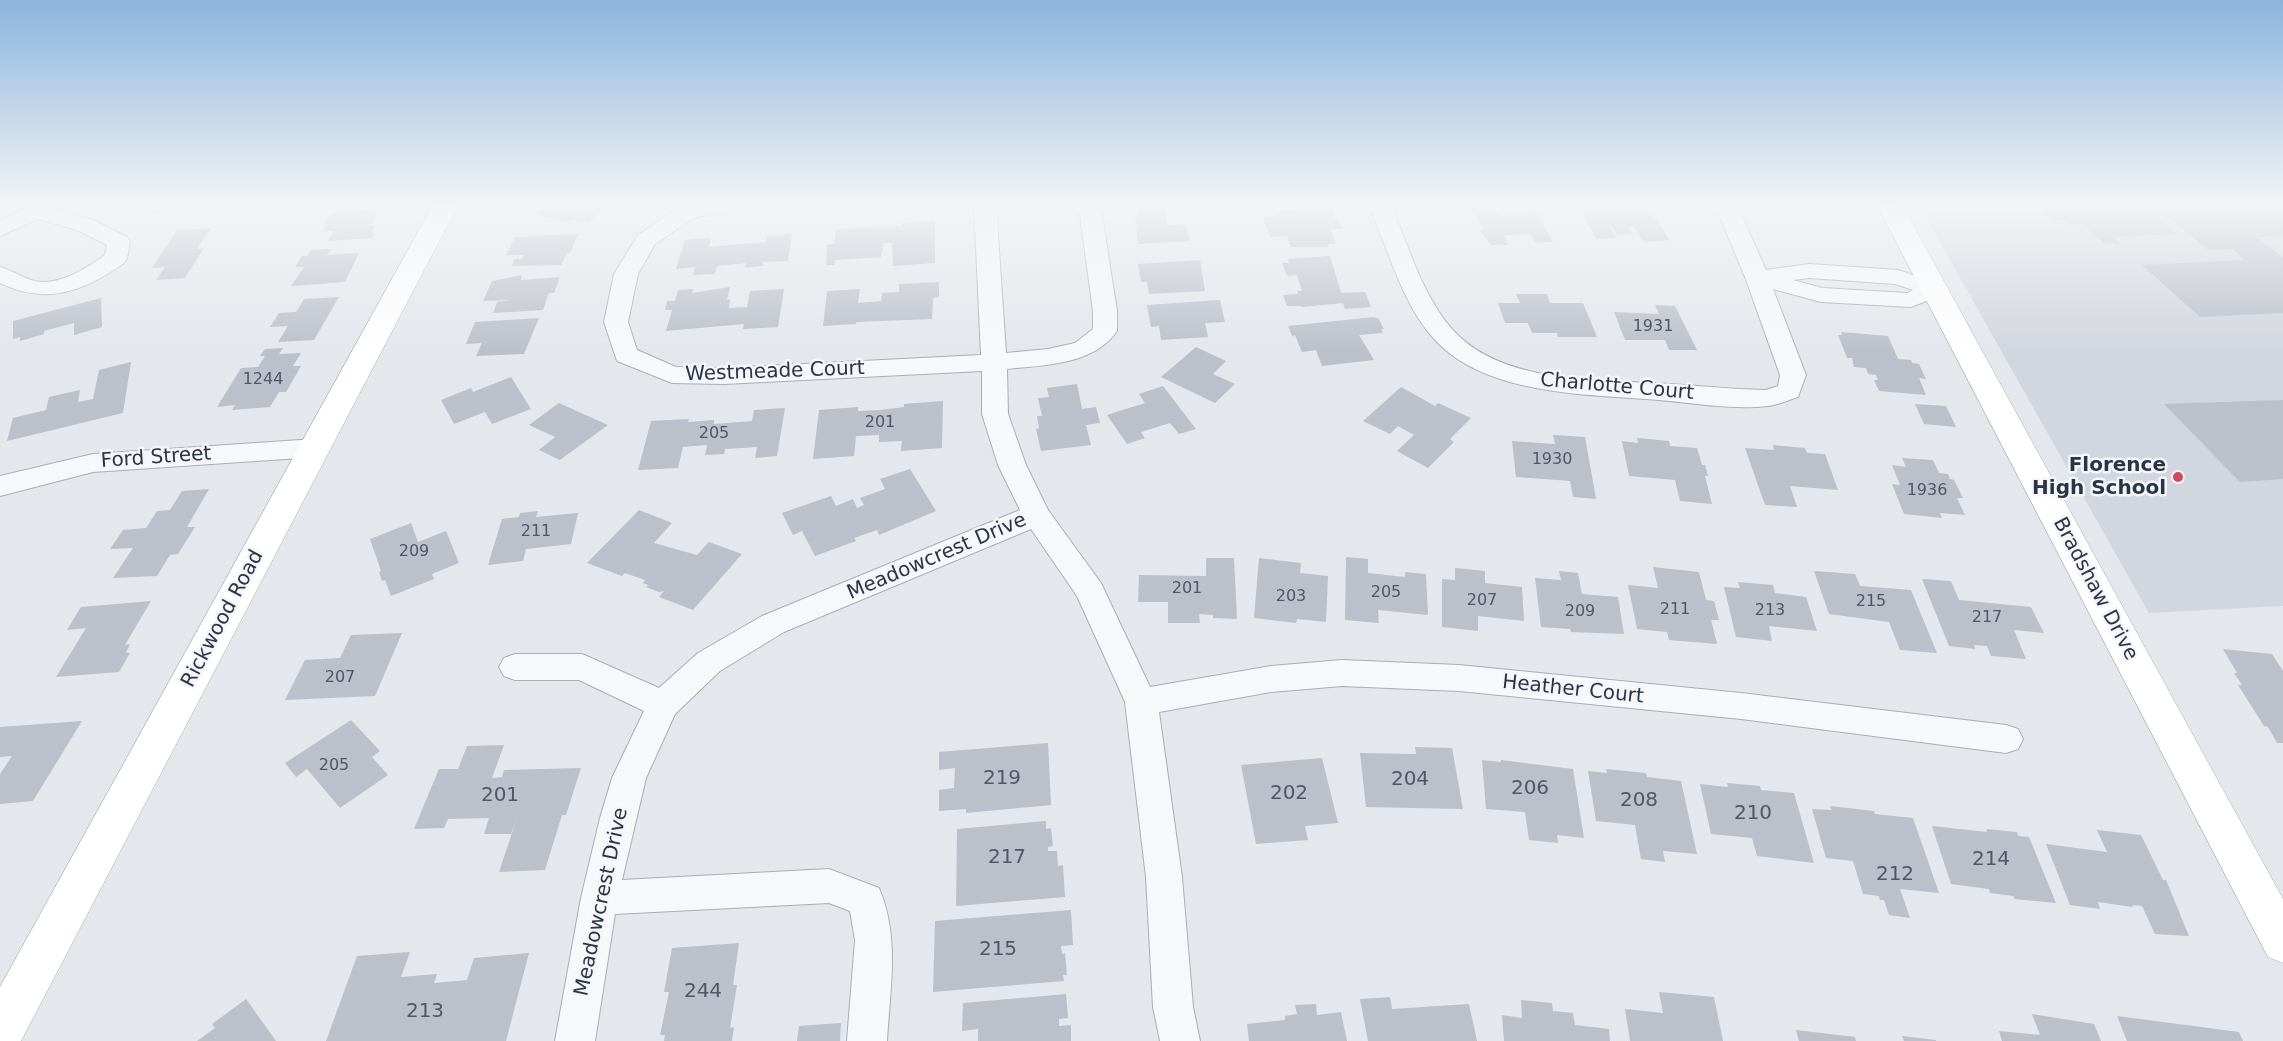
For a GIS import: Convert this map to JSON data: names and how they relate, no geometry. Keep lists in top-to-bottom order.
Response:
{
  "streets": {
    "main road": ["Bradshaw Drive", "Rickwood Road"],
    "street": [
      "Westmeade Court",
      "Charlotte Court",
      "Ford Street",
      "Meadowcrest Drive",
      "Heather Court"
    ]
  },
  "crossings": [
    ["Ford Street", "Rickwood Road"],
    ["Meadowcrest Drive", "Heather Court"]
  ],
  "places": ["Florence High School"],
  "house_numbers": [
    "1931",
    "1244",
    "201",
    "205",
    "1930",
    "1936",
    "211",
    "209",
    "201",
    "205",
    "203",
    "207",
    "215",
    "211",
    "213",
    "209",
    "217",
    "207",
    "205",
    "219",
    "204",
    "206",
    "202",
    "201",
    "208",
    "210",
    "217",
    "214",
    "212",
    "215",
    "244",
    "213"
  ]
}
